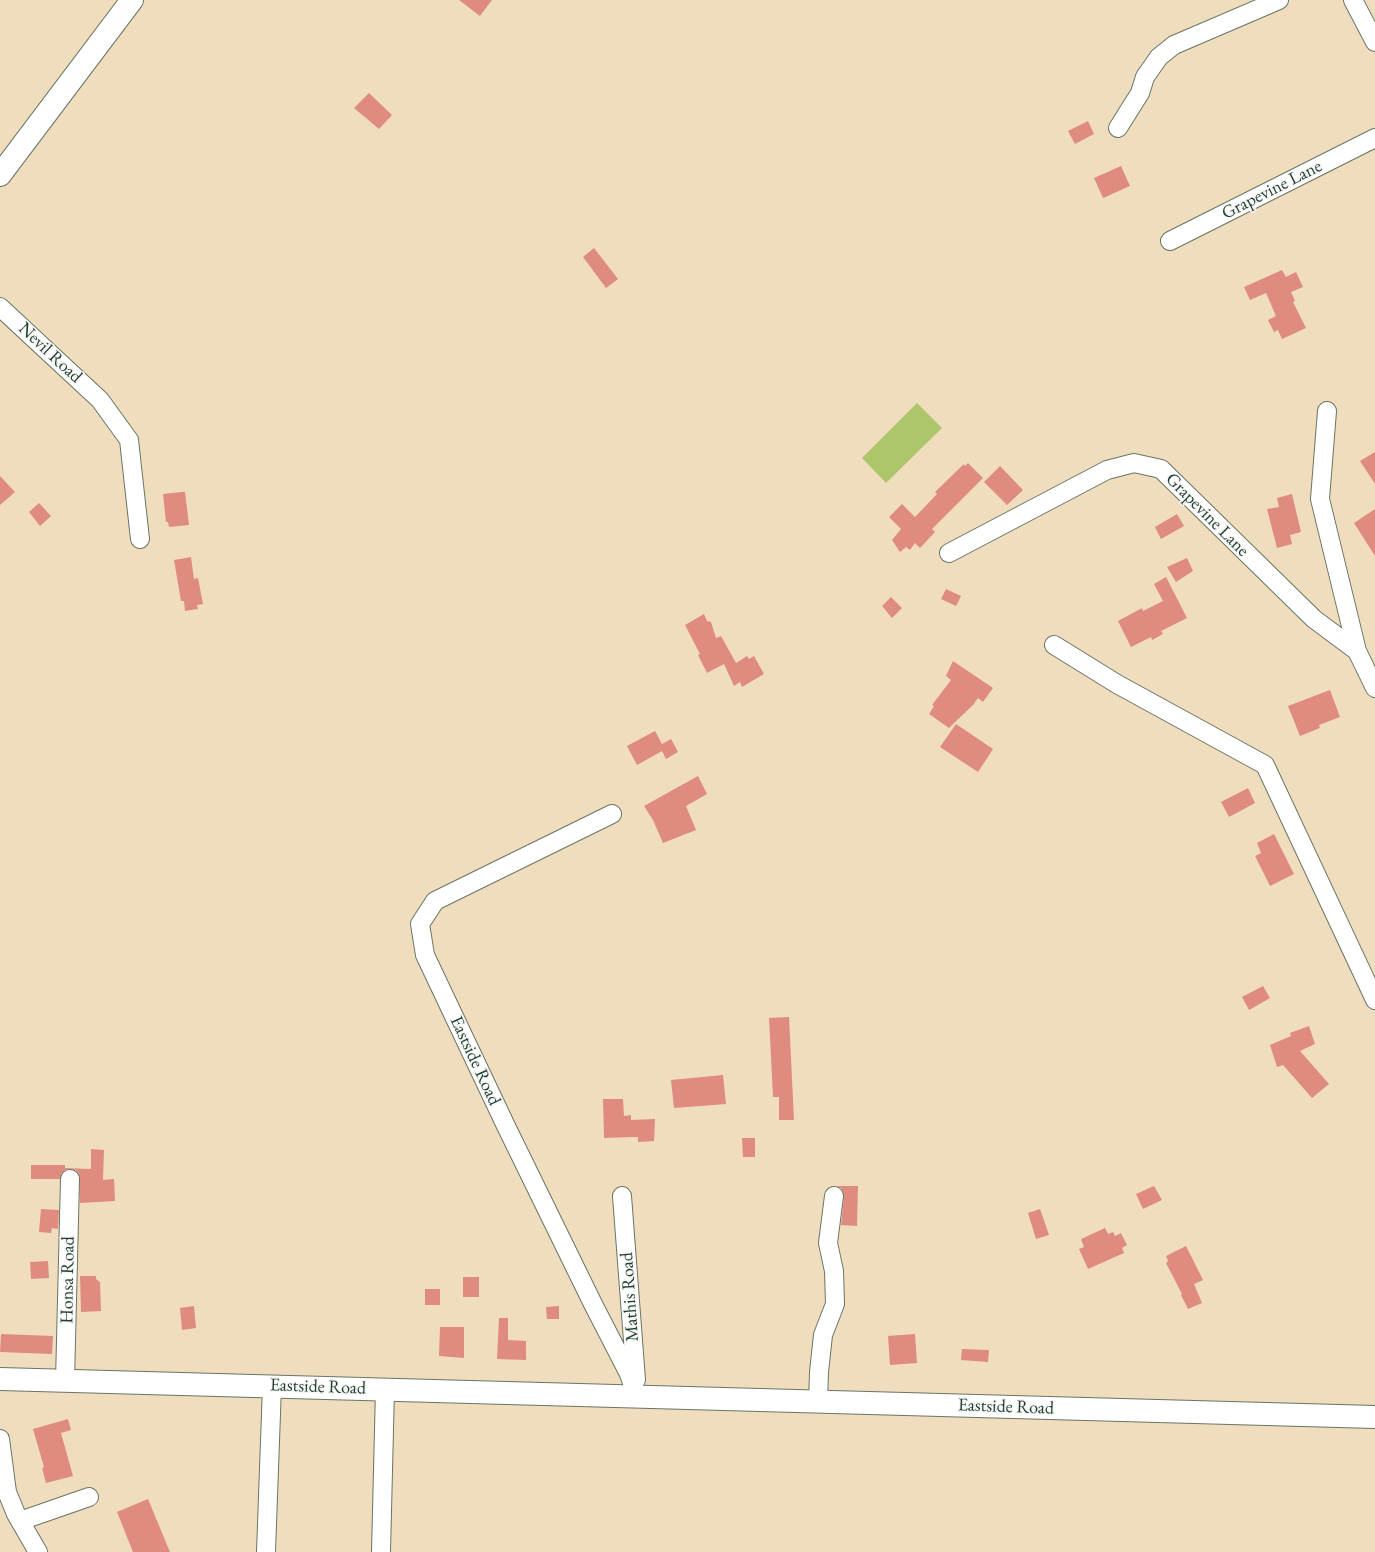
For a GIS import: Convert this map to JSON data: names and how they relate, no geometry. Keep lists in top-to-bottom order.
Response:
{
  "streets": {
    "main road": ["Eastside Road"],
    "street": [
      "Grapevine Lane",
      "Nevil Road",
      "Honsa Road",
      "Mathis Road"
    ]
  },
  "crossings": [
    ["Eastside Road", "Honsa Road"],
    ["Eastside Road", "Mathis Road"]
  ]
}
